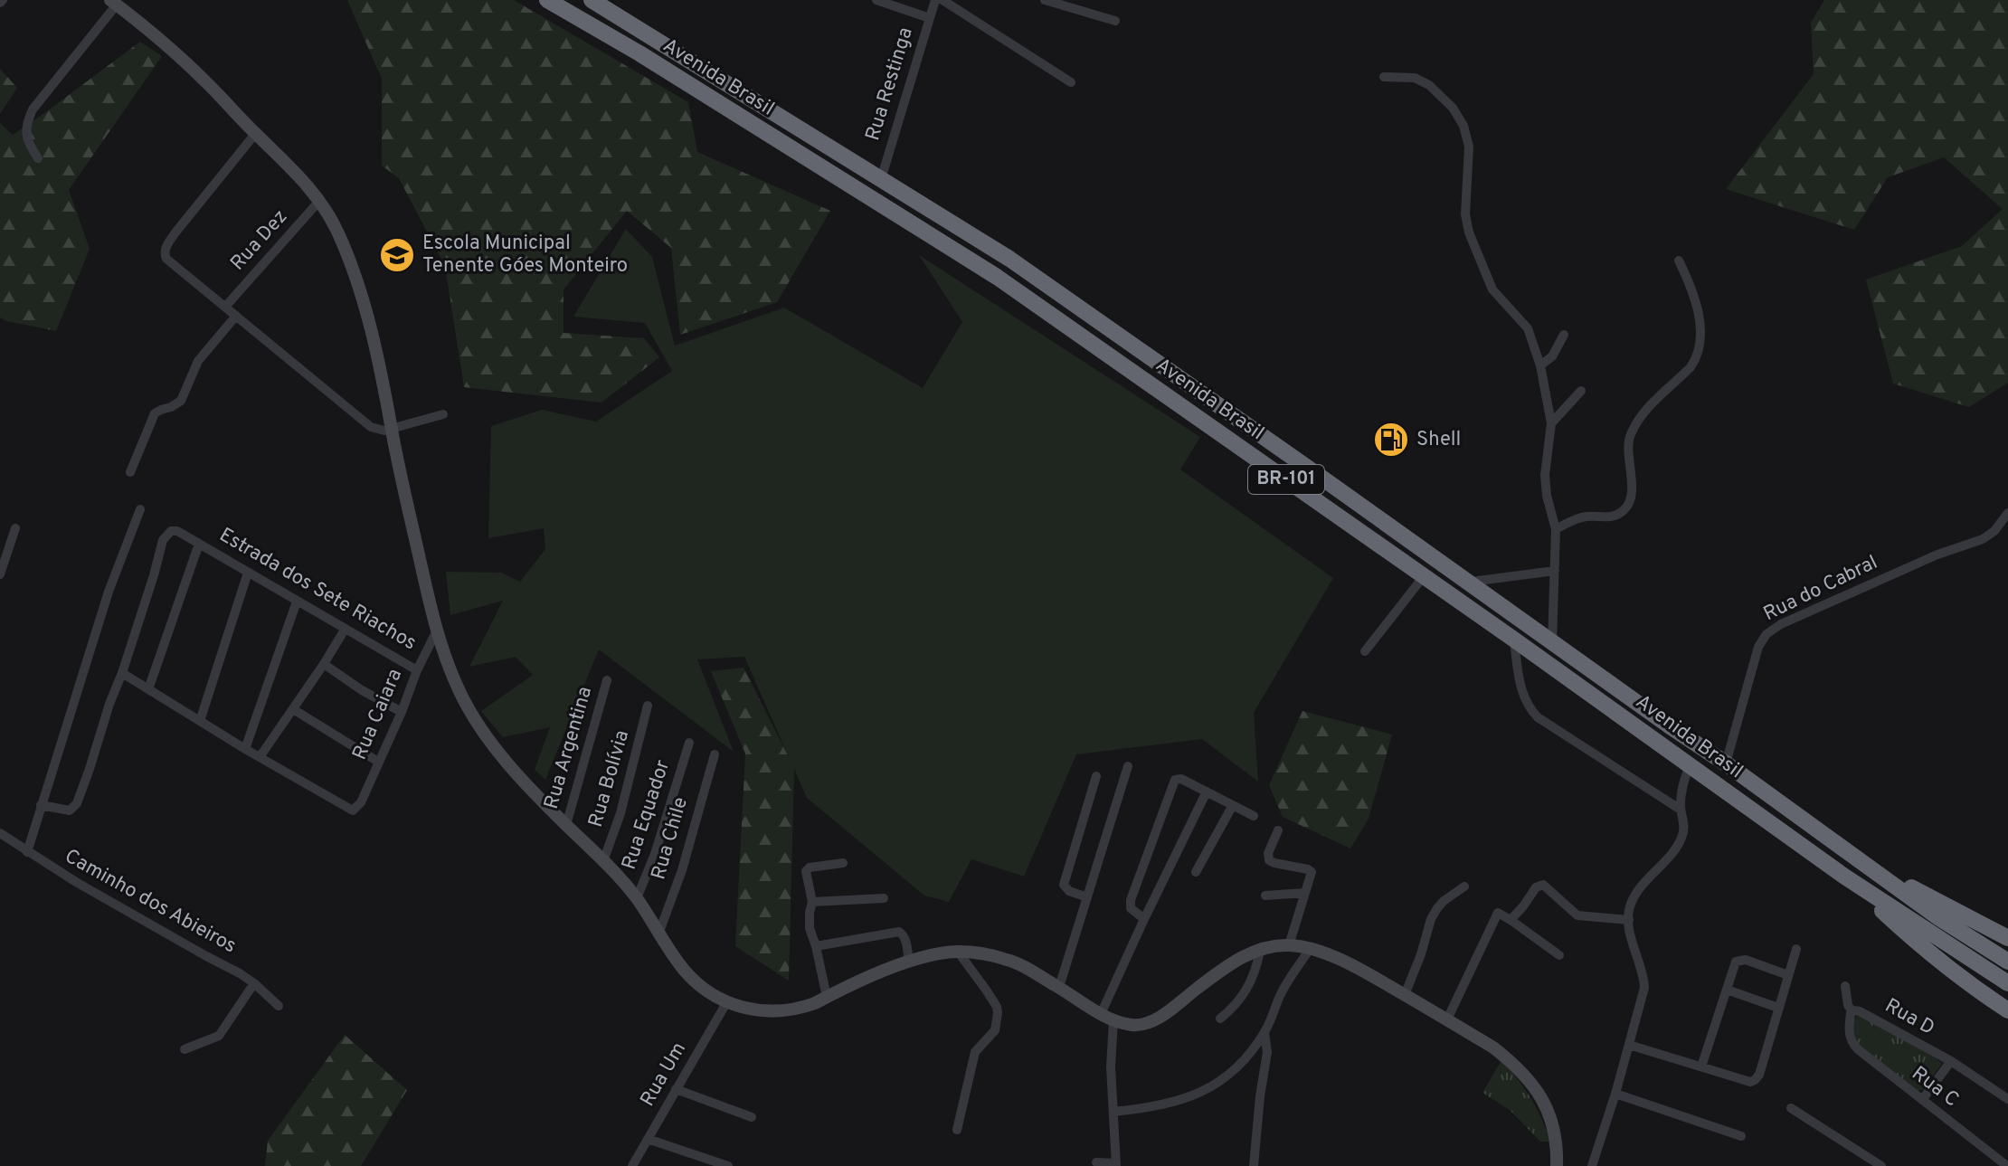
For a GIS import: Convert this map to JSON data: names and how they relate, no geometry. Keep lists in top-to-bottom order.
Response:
{
  "streets": {
    "highway": ["Avenida Brasil", "BR-101"],
    "street": [
      "Rua Restinga",
      "Rua Dez",
      "Rua do Cabral",
      "Estrada dos Sete Riachos",
      "Rua Caiara",
      "Rua Argentina",
      "Rua Bolívia",
      "Rua Equador",
      "Rua Chile",
      "Caminho dos Abieiros",
      "Rua D",
      "Rua Um",
      "Rua C"
    ]
  },
  "crossings": [
    ["Avenida Brasil", "Rua Restinga"],
    ["Avenida Brasil", "Rua do Cabral"],
    ["Rua Dez", "Estrada dos Sete Riachos"],
    ["Estrada dos Sete Riachos", "Rua Caiara"],
    ["Estrada dos Sete Riachos", "Rua Argentina"],
    ["Estrada dos Sete Riachos", "Rua Bolívia"],
    ["Estrada dos Sete Riachos", "Rua Equador"],
    ["Estrada dos Sete Riachos", "Rua Chile"],
    ["Estrada dos Sete Riachos", "Rua Um"],
    ["Rua D", "Rua C"]
  ],
  "places": {
    "school or university": ["Escola Municipal Tenente Góes Monteiro"],
    "fuel station": ["Shell"]
  }
}
